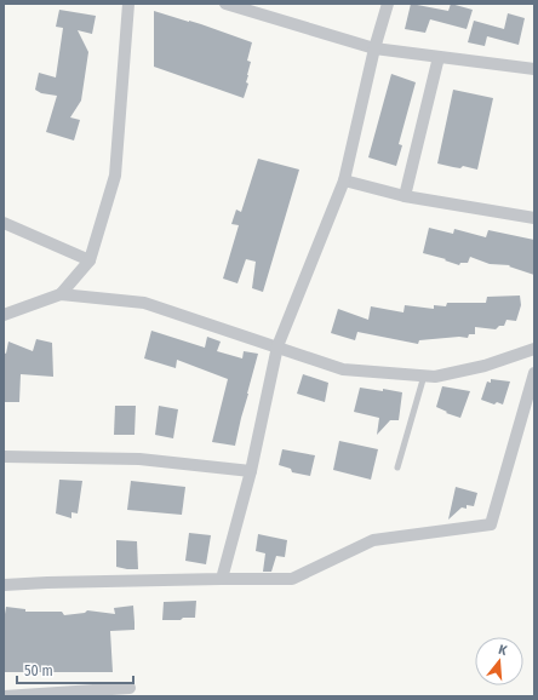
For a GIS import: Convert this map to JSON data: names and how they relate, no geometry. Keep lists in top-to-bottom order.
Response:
{
  "scale_bar": "50 m",
  "north": "top"
}
